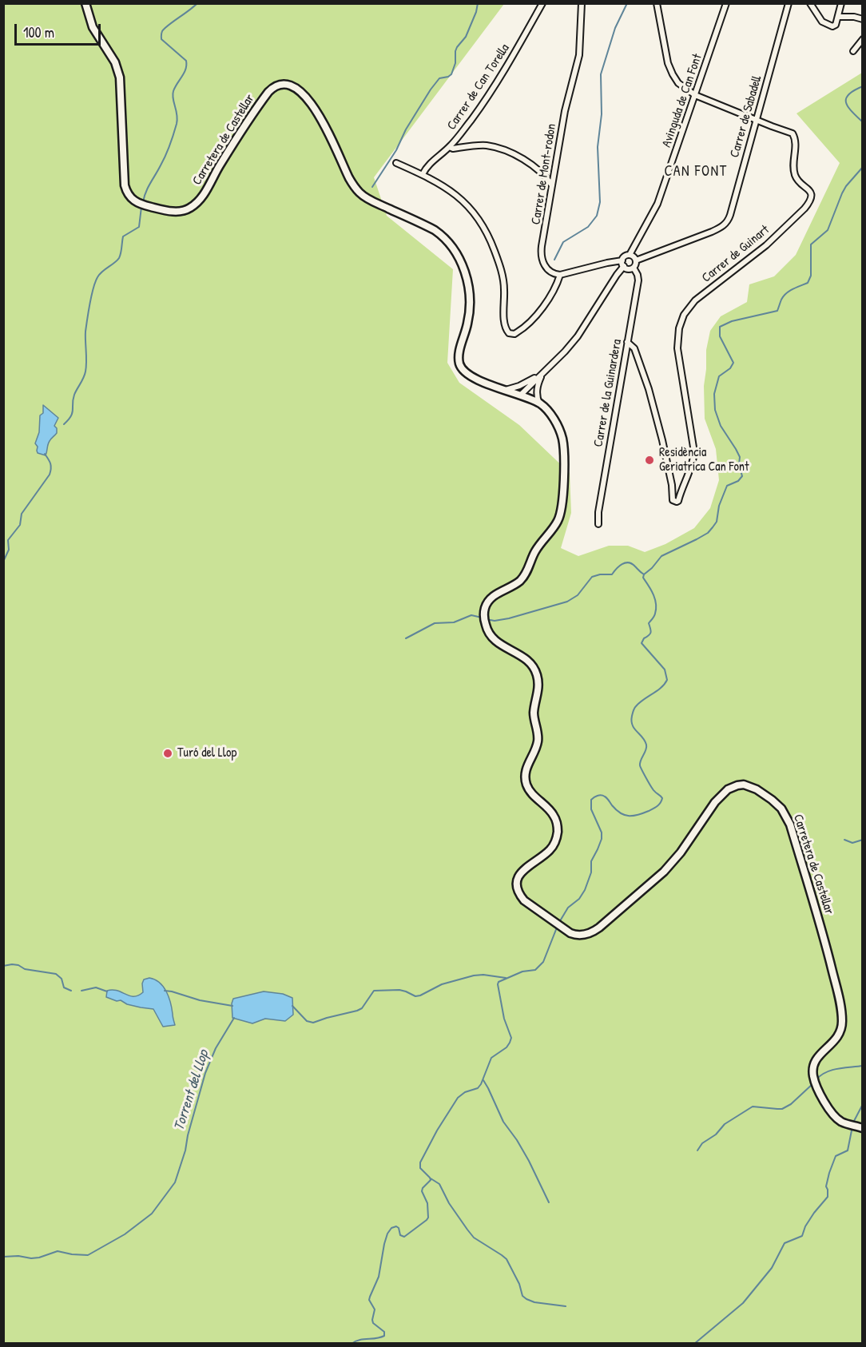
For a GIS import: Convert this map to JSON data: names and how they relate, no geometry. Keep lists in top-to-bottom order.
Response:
{
  "streets": {
    "street": [
      "Carrer de Can Torella",
      "Avinguda de Can Font",
      "Carrer de Sabadell",
      "Carretera de Castellar",
      "Carrer de Mont-rodon",
      "Carrer de Guinart",
      "Carrer de la Guinardera"
    ]
  },
  "crossings": [
    ["Avinguda de Can Font", "Carrer de Sabadell"],
    ["Avinguda de Can Font", "Carrer de Guinart"],
    ["Avinguda de Can Font", "Carrer de la Guinardera"],
    ["Carrer de Sabadell", "Carrer de Guinart"],
    ["Carrer de Sabadell", "Carrer de la Guinardera"],
    ["Carrer de Guinart", "Carrer de la Guinardera"]
  ],
  "districts": ["CAN FONT"],
  "water": ["Torrent del Llop"],
  "places": ["Residència Geriatrica Can Font", "Turó del Llop"],
  "scale_bar": "100 m"
}
